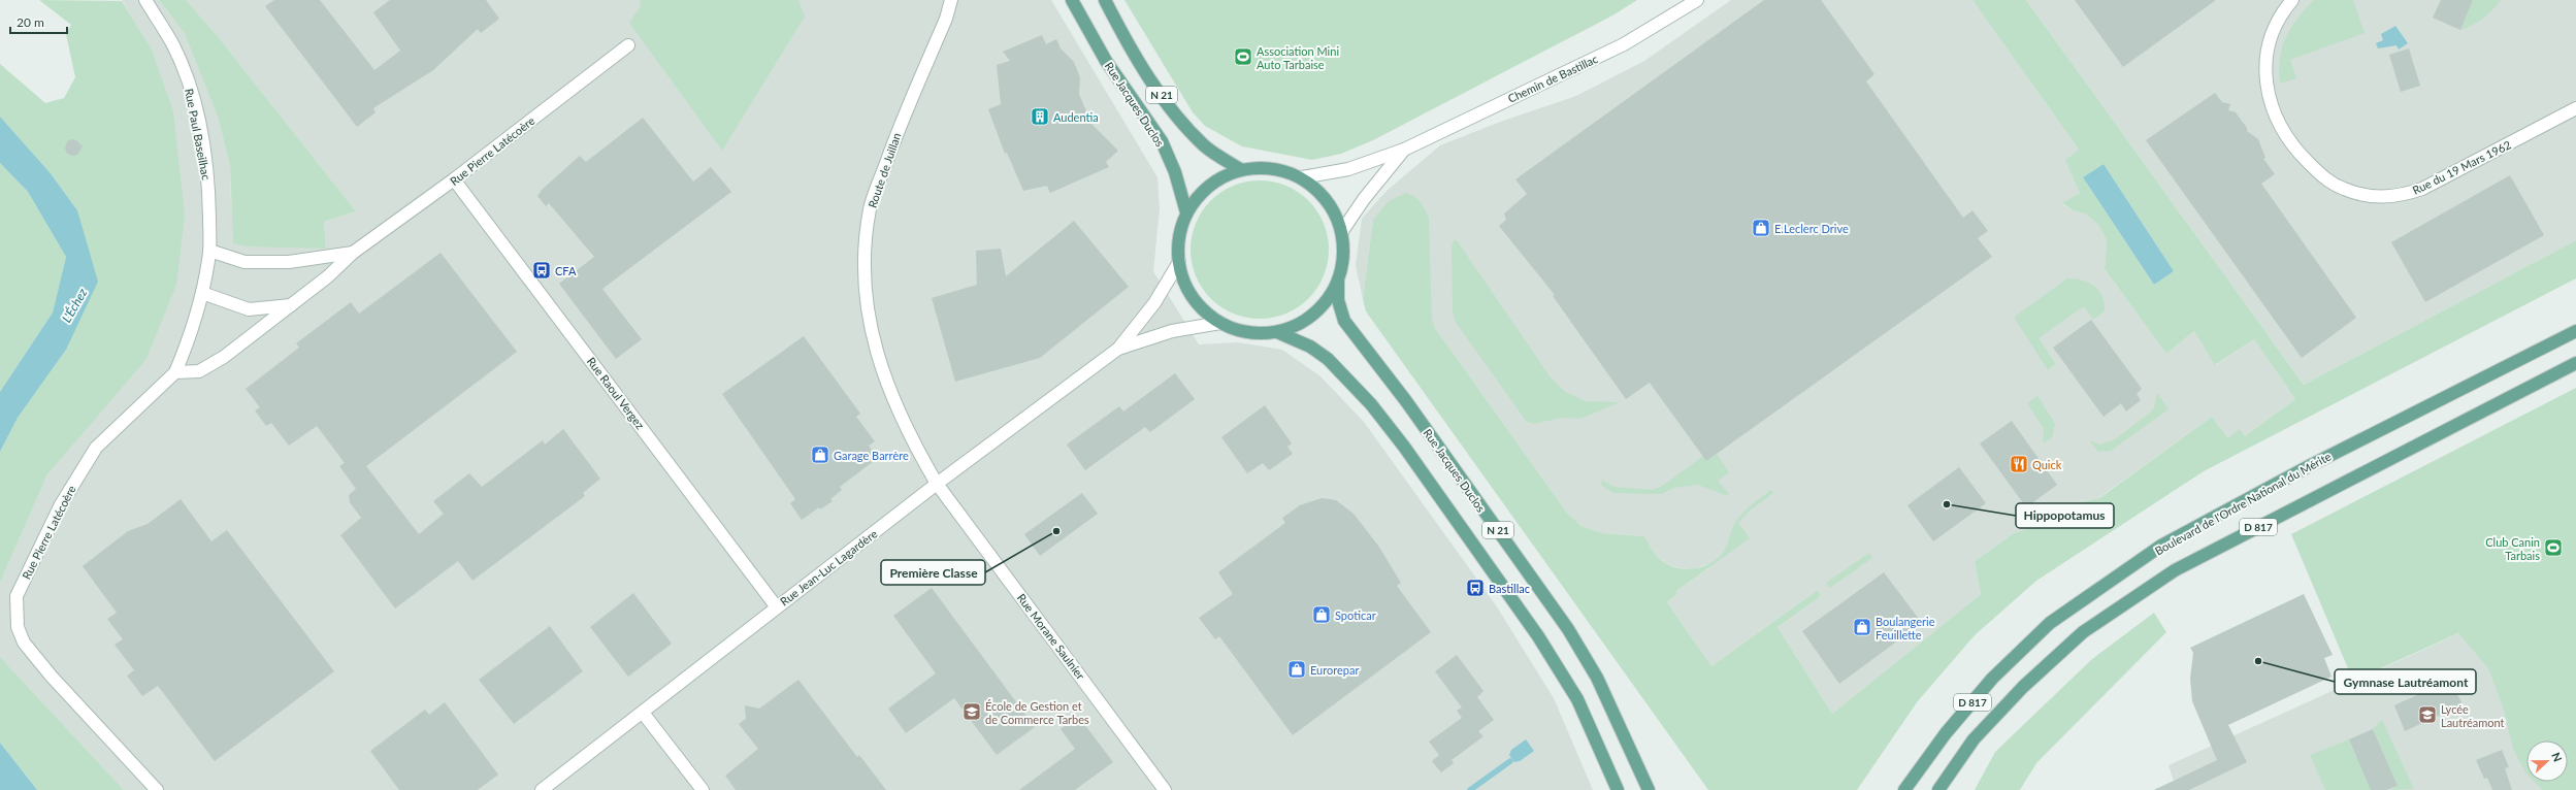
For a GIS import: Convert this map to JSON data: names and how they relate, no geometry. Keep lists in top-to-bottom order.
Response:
{
  "streets": {
    "main road": [
      "N 21",
      "Rue Jacques Duclos",
      "Boulevard de l'Ordre National du Mérite",
      "D 817"
    ],
    "street": [
      "Chemin de Bastillac",
      "Rue Paul Baseilhac",
      "Rue Pierre Latécoère",
      "Rue du 19 Mars 1962",
      "Route de Juillan",
      "Rue Raoul Vergez",
      "Rue Jean-Luc Lagardère",
      "Rue Morane Saulnier"
    ]
  },
  "crossings": [
    ["Rue Paul Baseilhac", "Rue Pierre Latécoère"],
    ["Rue Pierre Latécoère", "Rue Raoul Vergez"],
    ["Route de Juillan", "Rue Jean-Luc Lagardère"],
    ["Route de Juillan", "Rue Morane Saulnier"],
    ["Rue Raoul Vergez", "Rue Jean-Luc Lagardère"],
    ["Rue Jean-Luc Lagardère", "Rue Morane Saulnier"]
  ],
  "water": ["L'Échez"],
  "places": {
    "sports": ["Association Mini Auto Tarbaise", "Club Canin Tarbais"],
    "building": ["Audentia"],
    "shop": [
      "E.Leclerc Drive",
      "Garage Barrère",
      "Spoticar",
      "Boulangerie Feuillette",
      "Eurorepar"
    ],
    "bus stop": ["CFA", "Bastillac"],
    "restaurant": ["Quick"],
    "other": ["Hippopotamus", "Première Classe", "Gymnase Lautréamont"],
    "school or university": ["École de Gestion et de Commerce Tarbes", "Lycée Lautréamont"]
  },
  "scale_bar": "20 m",
  "north": "right"
}
